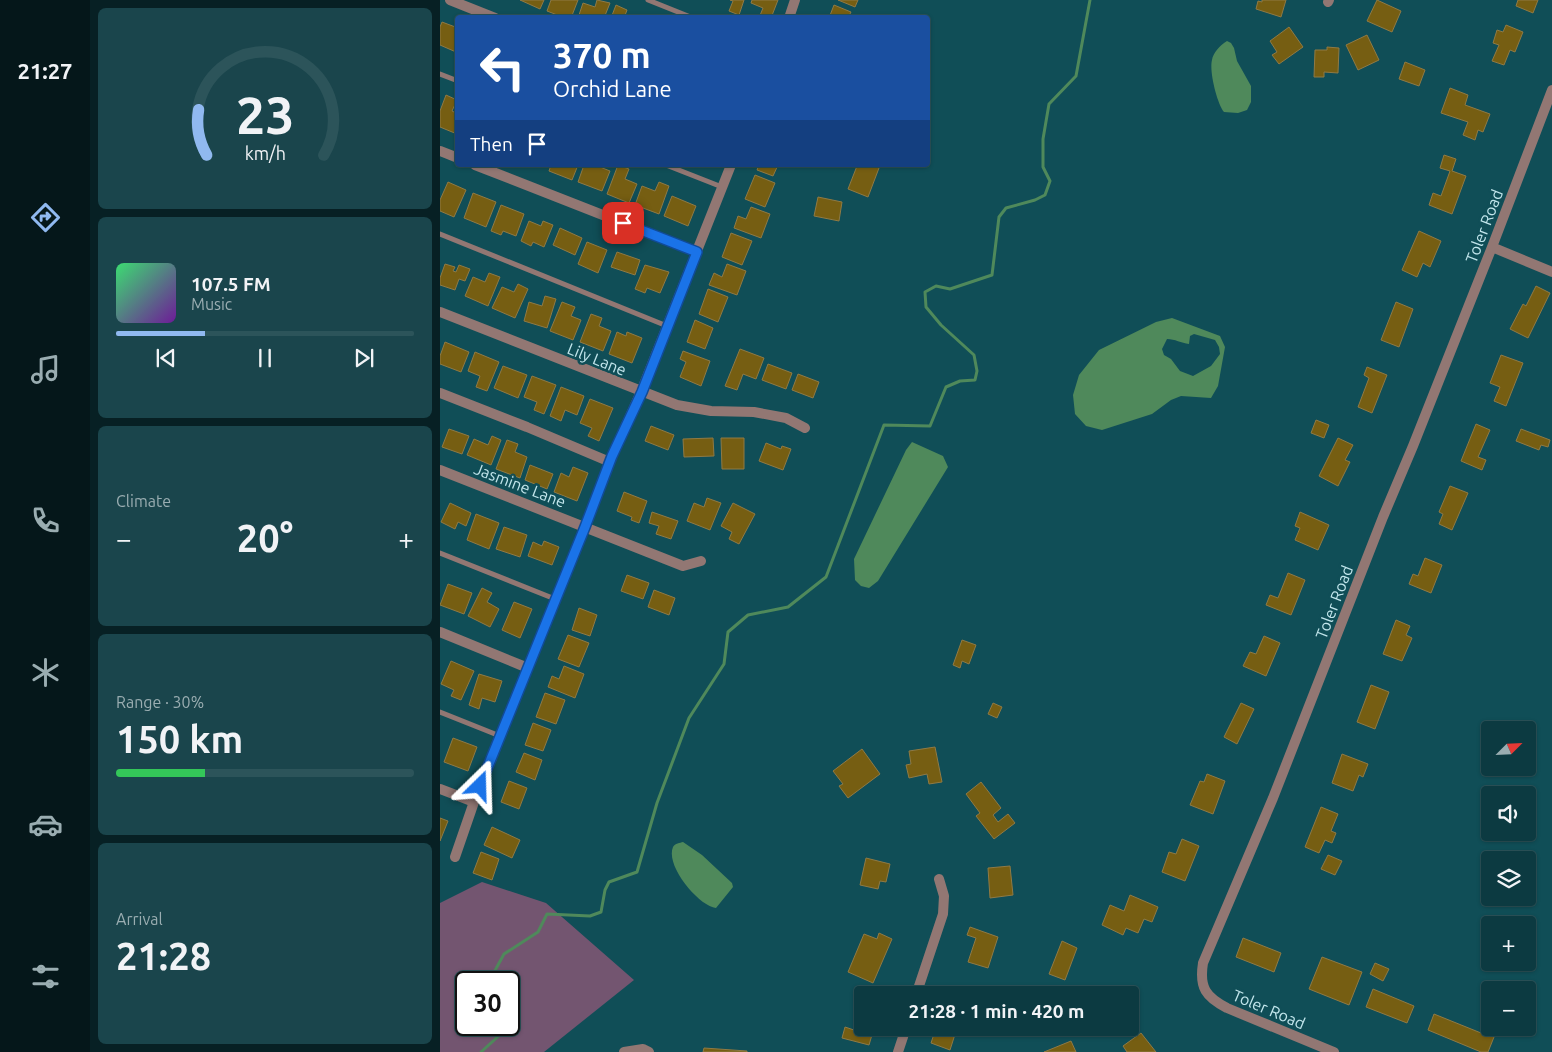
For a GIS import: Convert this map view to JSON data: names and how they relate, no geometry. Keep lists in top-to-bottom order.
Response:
{
  "streets": {
    "street": ["Toler Road", "Lily Lane", "Jasmine Lane"]
  },
  "north": "top right",
  "page": {
    "tabs": "21:27",
    "turn": ["370 m", "Orchid Lane"],
    "then": "Then",
    "song": ["107.5 FM", "Music"],
    "tile": [
      "Climate",
      ["Range · 30%", "150 km"],
      ["Arrival", "21:28"]
    ],
    "heat": ["−", "20°", "+"],
    "map_buttons": ["+", "−"],
    "limit": "30",
    "trip": "21:28 · 1 min · 420 m",
    "gauge": ["23", "km/h"]
  }
}
